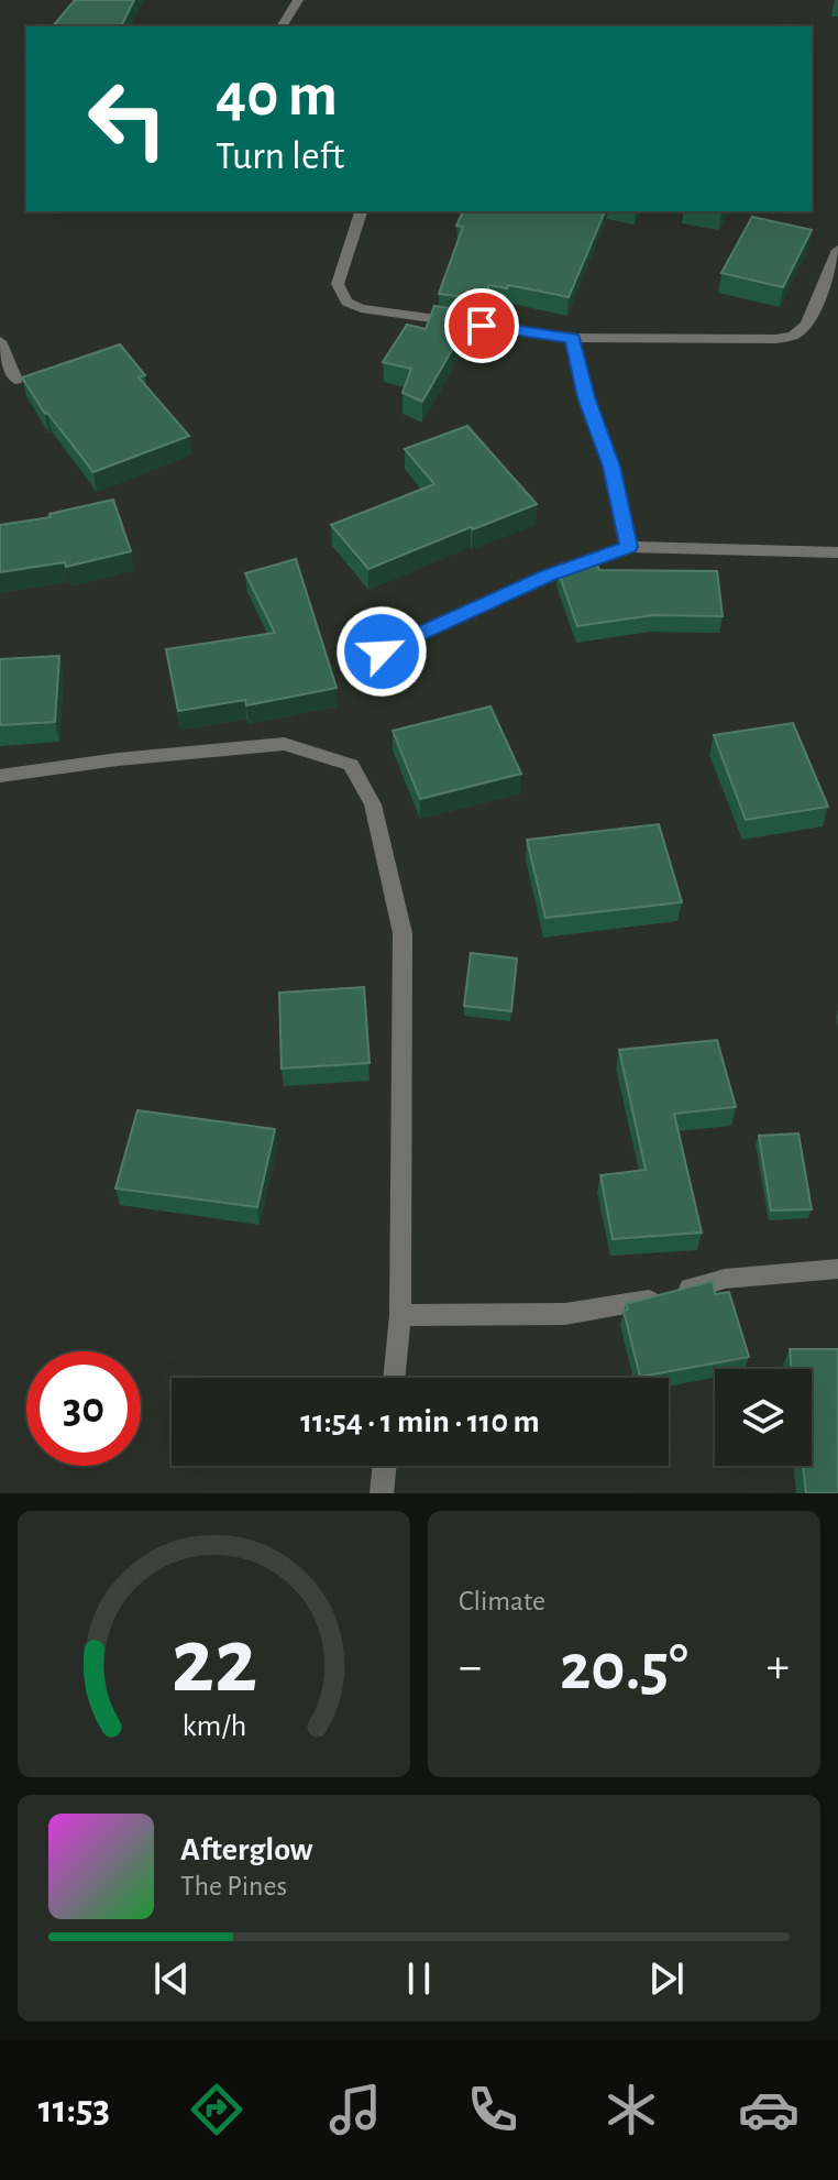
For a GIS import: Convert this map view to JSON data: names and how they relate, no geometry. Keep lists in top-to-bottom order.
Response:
{
  "page": {
    "turn": ["40 m", "Turn left"],
    "limit": "30",
    "trip": "11:54 · 1 min · 110 m",
    "tile": "Climate",
    "heat": ["−", "20.5°", "+"],
    "song": ["Afterglow", "The Pines"],
    "tabs": "11:53",
    "gauge": ["22", "km/h"]
  }
}
